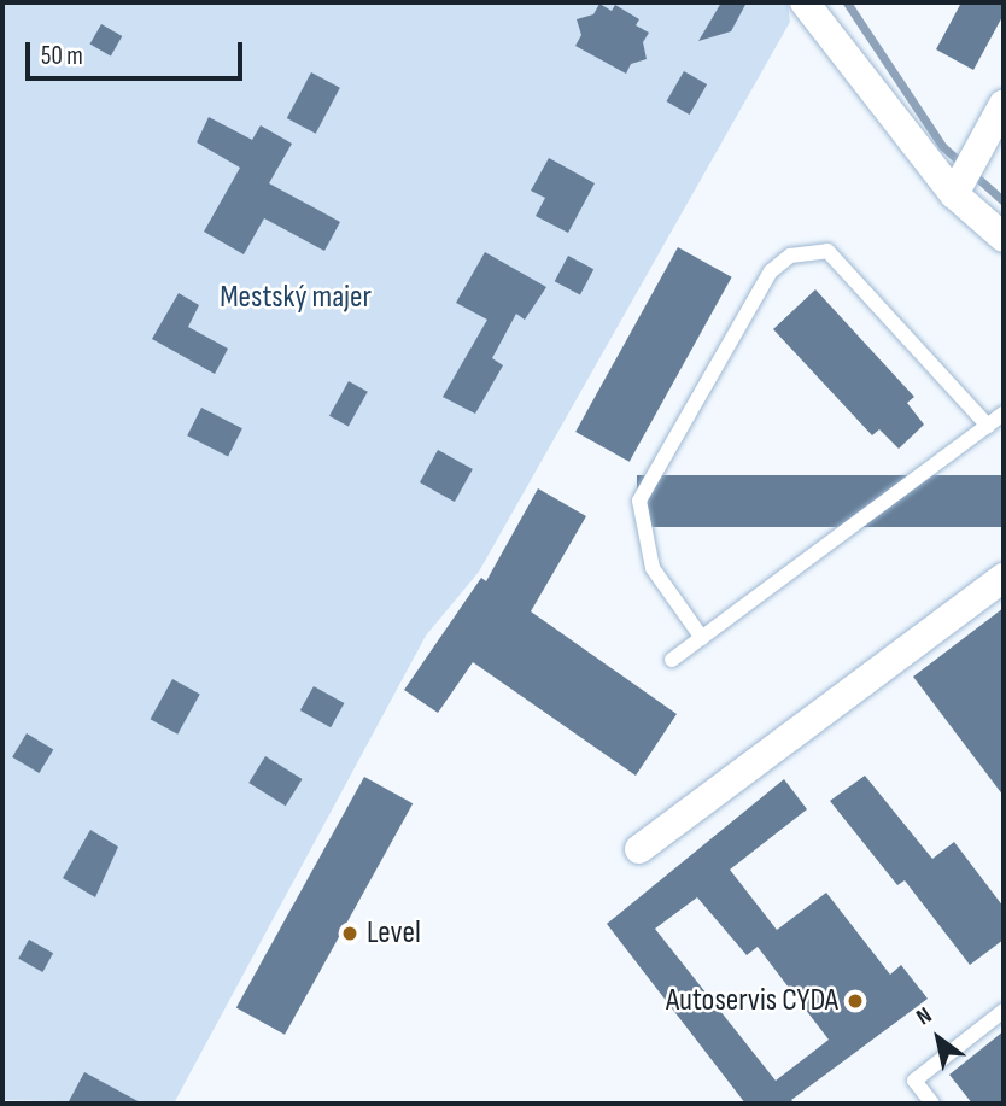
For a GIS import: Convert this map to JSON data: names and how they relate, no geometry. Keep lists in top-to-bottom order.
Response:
{
  "parks": ["Mestský majer"],
  "places": ["Level", "Autoservis CYDA"],
  "scale_bar": "50 m",
  "north": "top left"
}
